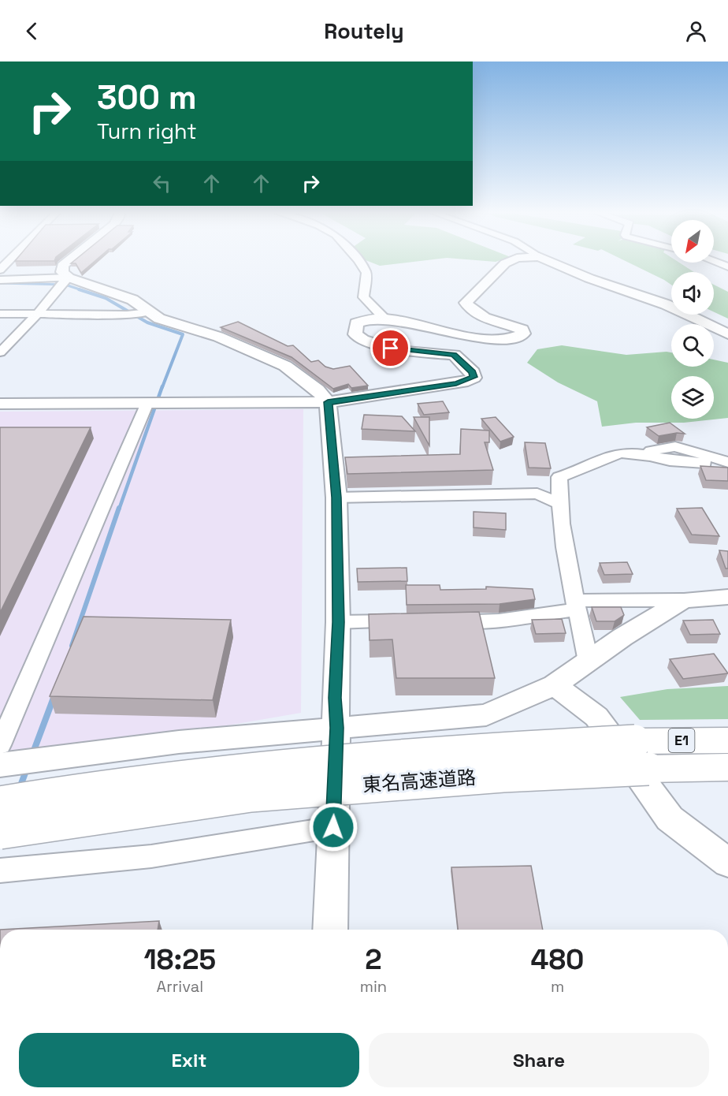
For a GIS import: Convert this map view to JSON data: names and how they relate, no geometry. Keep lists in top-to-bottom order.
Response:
{
  "streets": {
    "highway": ["E1", "東名高速道路"]
  },
  "north": "bottom left",
  "page": {
    "header": "Routely",
    "turn": ["300 m", "Turn right"],
    "eta": [
      "18:25",
      "Arrival",
      "2",
      "min",
      "480",
      "m"
    ],
    "buttons": ["Exit", "Share"]
  }
}
